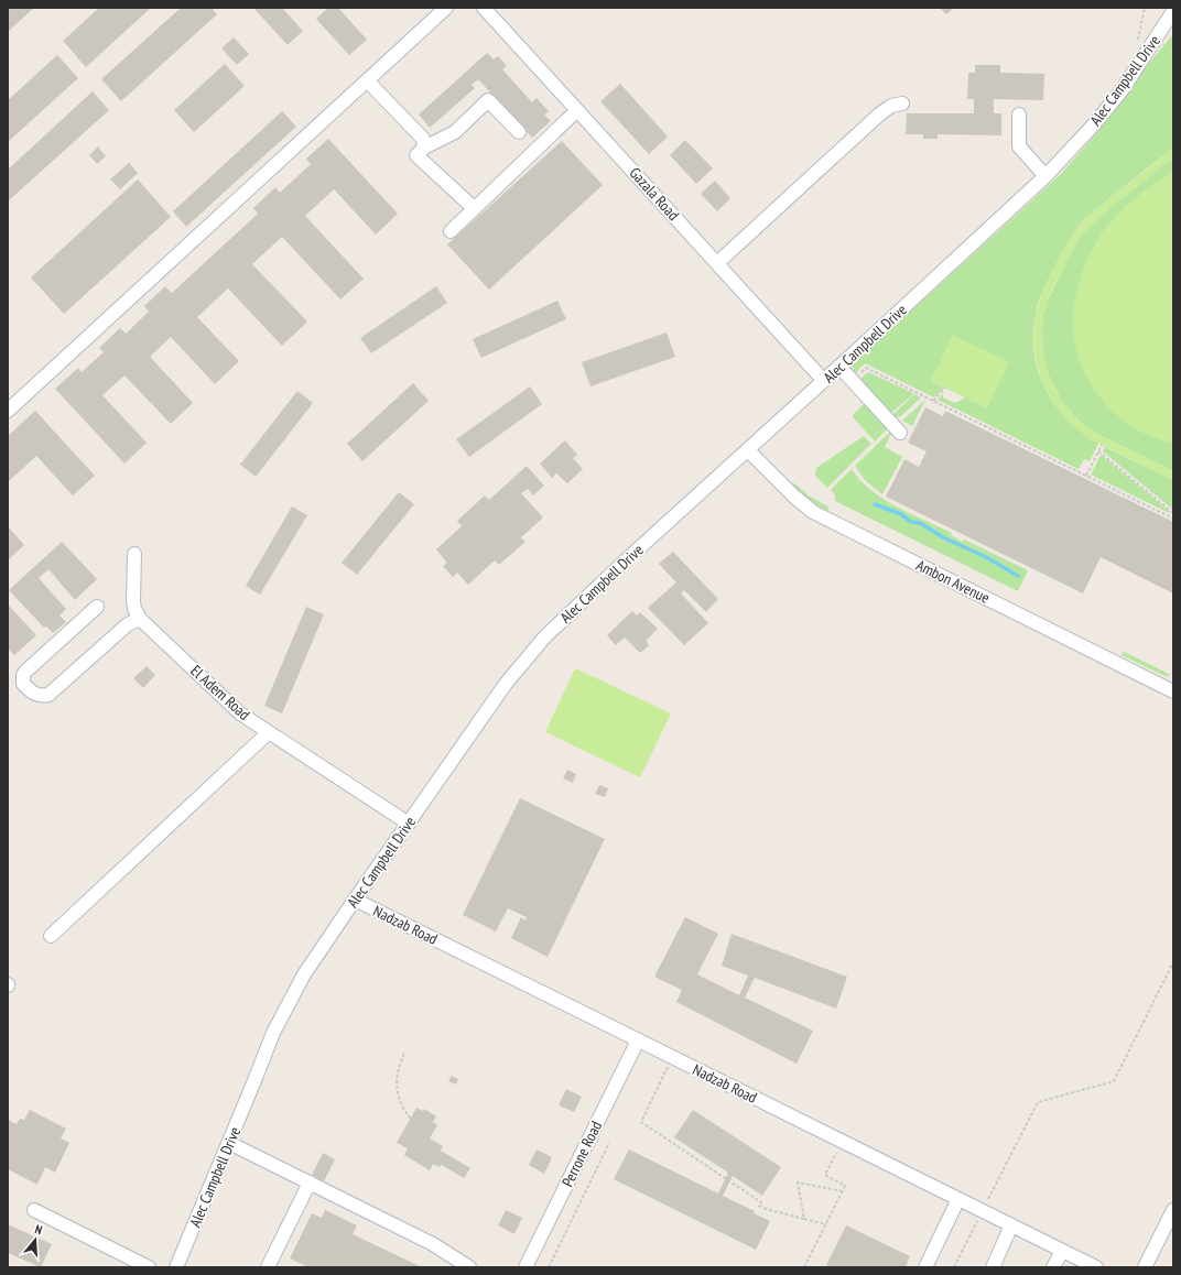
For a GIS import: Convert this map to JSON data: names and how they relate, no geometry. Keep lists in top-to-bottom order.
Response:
{
  "streets": {
    "street": [
      "Alec Campbell Drive",
      "Gazala Road",
      "Ambon Avenue",
      "El Adem Road",
      "Nadzab Road",
      "Perrone Road"
    ]
  },
  "crossings": [
    ["Alec Campbell Drive", "Gazala Road"],
    ["Alec Campbell Drive", "Ambon Avenue"],
    ["Alec Campbell Drive", "El Adem Road"],
    ["Alec Campbell Drive", "Nadzab Road"],
    ["Nadzab Road", "Perrone Road"]
  ],
  "north": "top"
}
